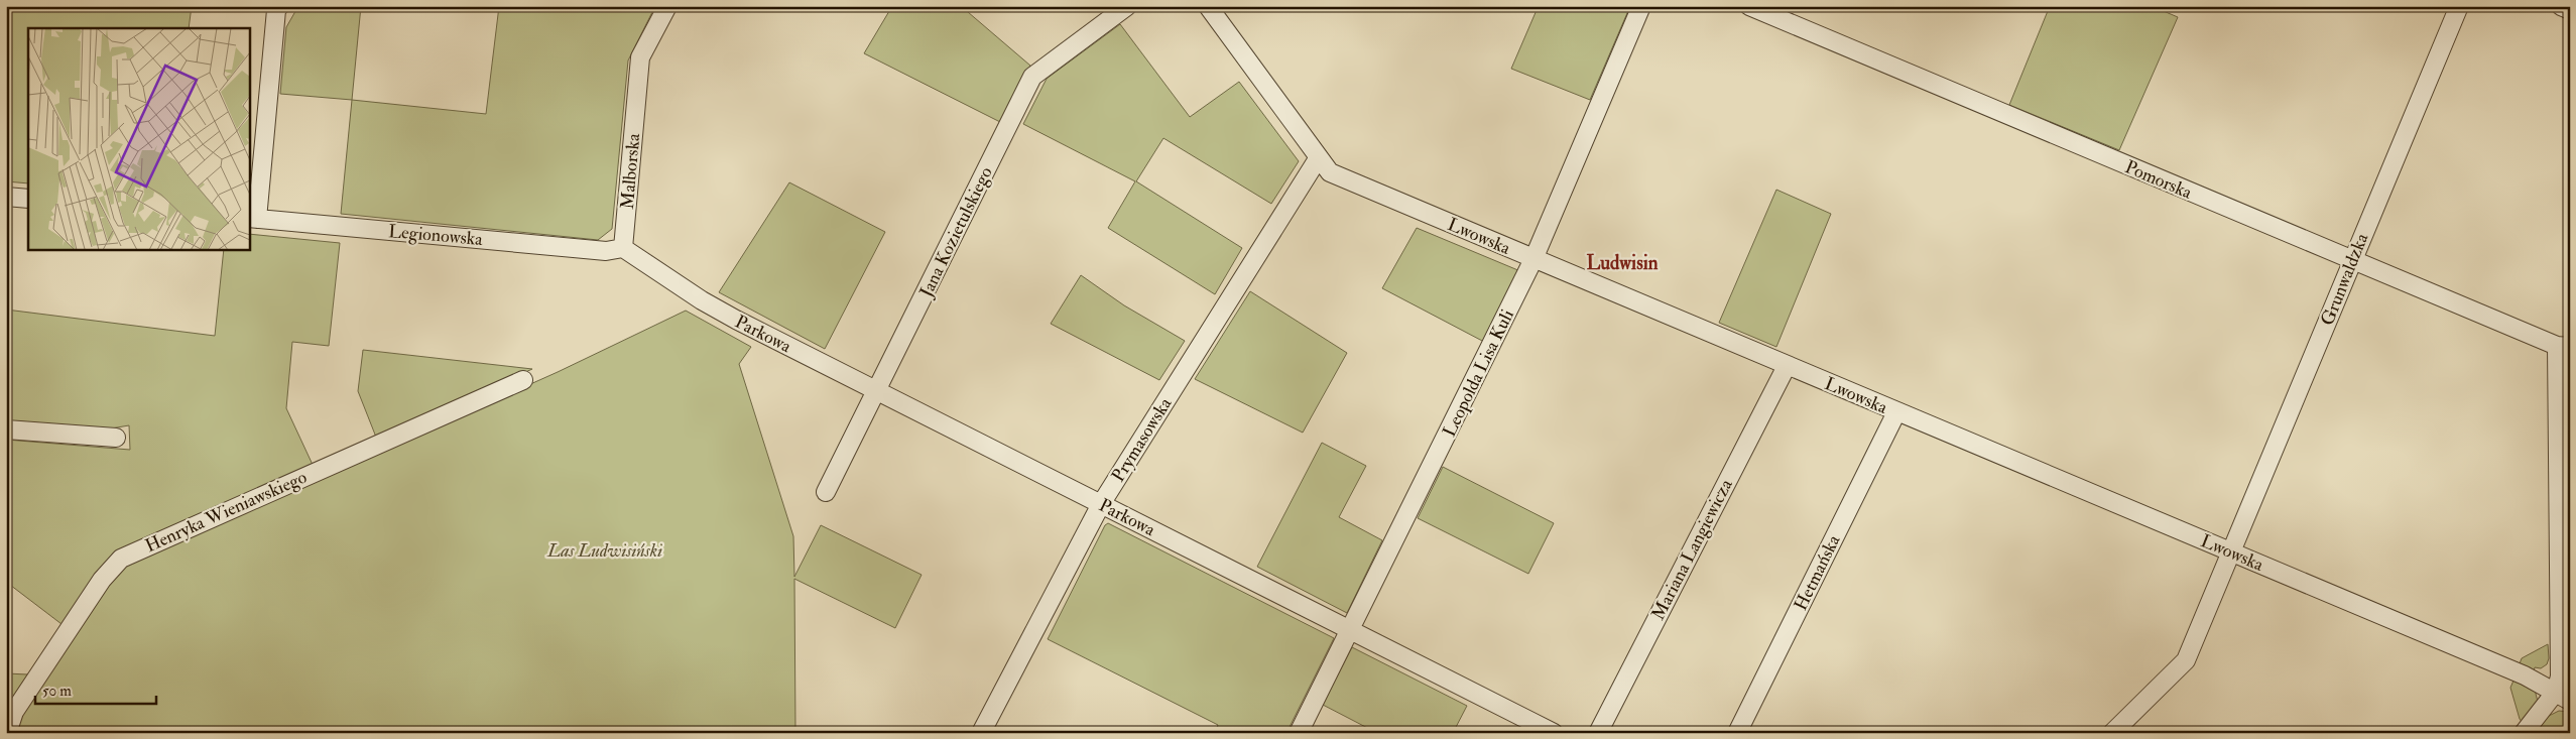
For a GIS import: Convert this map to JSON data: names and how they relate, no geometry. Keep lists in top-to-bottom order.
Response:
{
  "streets": {
    "street": [
      "Malborska",
      "Pomorska",
      "Jana Kozietulskiego",
      "Legionowska",
      "Lwowska",
      "Grunwaldzka",
      "Parkowa",
      "Leopolda Lisa Kuli",
      "Prymasowska",
      "Henryka Wieniawskiego",
      "Mariana Langiewicza",
      "Hetmańska"
    ]
  },
  "crossings": [
    ["Malborska", "Legionowska"],
    ["Malborska", "Parkowa"],
    ["Pomorska", "Grunwaldzka"],
    ["Jana Kozietulskiego", "Parkowa"],
    ["Legionowska", "Parkowa"],
    ["Lwowska", "Grunwaldzka"],
    ["Lwowska", "Leopolda Lisa Kuli"],
    ["Lwowska", "Prymasowska"],
    ["Lwowska", "Mariana Langiewicza"],
    ["Lwowska", "Hetmańska"],
    ["Parkowa", "Leopolda Lisa Kuli"],
    ["Parkowa", "Prymasowska"]
  ],
  "districts": ["Ludwisin"],
  "parks": ["Las Ludwisiński"],
  "scale_bar": "50 m"
}
